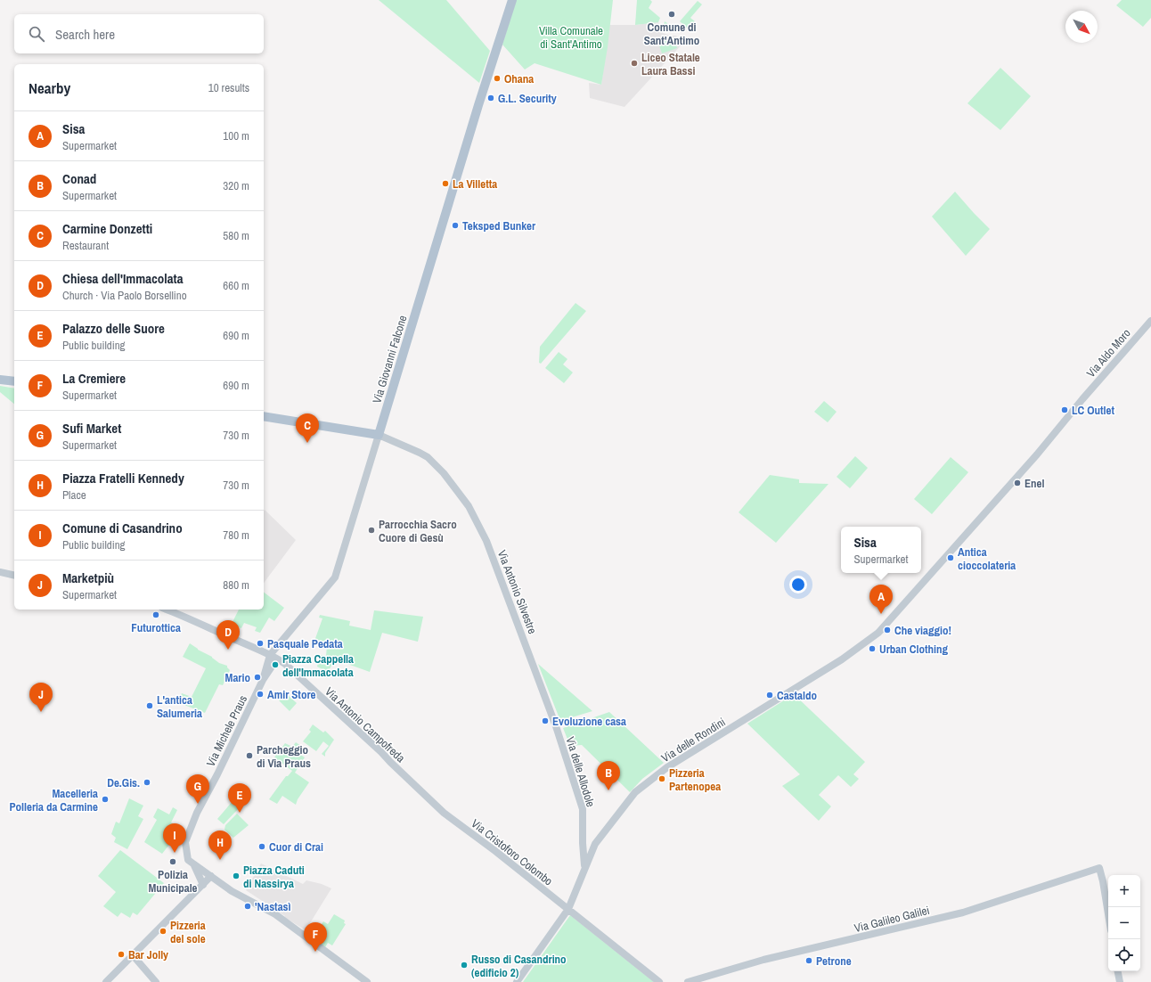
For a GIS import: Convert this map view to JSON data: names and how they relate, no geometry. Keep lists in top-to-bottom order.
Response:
{
  "streets": {
    "main road": ["Via Giovanni Falcone"],
    "street": [
      "Via Aldo Moro",
      "Via Antonio Silvestre",
      "Via Antonio Campofreda",
      "Via Michele Praus",
      "Via delle Rondini",
      "Via delle Allodole",
      "Via Cristoforo Colombo",
      "Via Galileo Galilei"
    ]
  },
  "crossings": [
    ["Via Aldo Moro", "Via delle Rondini"],
    ["Via Giovanni Falcone", "Via Antonio Silvestre"],
    ["Via Giovanni Falcone", "Via Antonio Campofreda"],
    ["Via Giovanni Falcone", "Via Michele Praus"],
    ["Via Antonio Silvestre", "Via delle Allodole"],
    ["Via Antonio Campofreda", "Via Michele Praus"],
    ["Via Antonio Campofreda", "Via Cristoforo Colombo"],
    ["Via delle Rondini", "Via delle Allodole"],
    ["Via delle Rondini", "Via Cristoforo Colombo"]
  ],
  "parks": ["Villa Comunale di Sant'Antimo"],
  "places": [
    "Comune di Sant'Antimo",
    "Liceo Statale Laura Bassi",
    "Ohana",
    "G.L. Security",
    "La Villetta",
    "Teksped Bunker",
    "LC Outlet",
    "Enel",
    "Parrocchia Sacro Cuore di Gesù",
    "Antica cioccolateria",
    "Futurottica",
    "Che viaggio!",
    "Pasquale Pedata",
    "Urban Clothing",
    "Piazza Cappella dell'Immacolata",
    "Mario",
    "Amir Store",
    "Castaldo",
    "L'antica Salumeria",
    "Evoluzione casa",
    "Parcheggio di Via Praus",
    "Pizzeria Partenopea",
    "De.Gis.",
    "Macelleria Polleria da Carmine",
    "Cuor di Crai",
    "Polizia Municipale",
    "Piazza Caduti di Nassirya",
    "'Nastasì",
    "Pizzeria del sole",
    "Bar Jolly",
    "Petrone",
    "Russo di Casandrino (edificio 2)"
  ],
  "north": "bottom right",
  "page": {
    "search": "Search here",
    "heading": ["Nearby", "10 results"],
    "list": [
      {
        "mark": "A",
        "name": "Sisa",
        "note": "Supermarket",
        "value": "100 m"
      },
      {
        "mark": "B",
        "name": "Conad",
        "note": "Supermarket",
        "value": "320 m"
      },
      {
        "mark": "C",
        "name": "Carmine Donzetti",
        "note": "Restaurant",
        "value": "580 m"
      },
      {
        "mark": "D",
        "name": "Chiesa dell'Immacolata",
        "note": "Church · Via Paolo Borsellino",
        "value": "660 m"
      },
      {
        "mark": "E",
        "name": "Palazzo delle Suore",
        "note": "Public building",
        "value": "690 m"
      },
      {
        "mark": "F",
        "name": "La Cremiere",
        "note": "Supermarket",
        "value": "690 m"
      },
      {
        "mark": "G",
        "name": "Sufi Market",
        "note": "Supermarket",
        "value": "730 m"
      },
      {
        "mark": "H",
        "name": "Piazza Fratelli Kennedy",
        "note": "Place",
        "value": "730 m"
      },
      {
        "mark": "I",
        "name": "Comune di Casandrino",
        "note": "Public building",
        "value": "780 m"
      },
      {
        "mark": "J",
        "name": "Marketpiù",
        "note": "Supermarket",
        "value": "880 m"
      }
    ],
    "pins": [
      "C",
      "A",
      "D",
      "J",
      "B",
      "G",
      "E",
      "I",
      "H",
      "F"
    ],
    "popup": ["Sisa", "Supermarket"],
    "map_buttons": ["+", "−"]
  }
}
